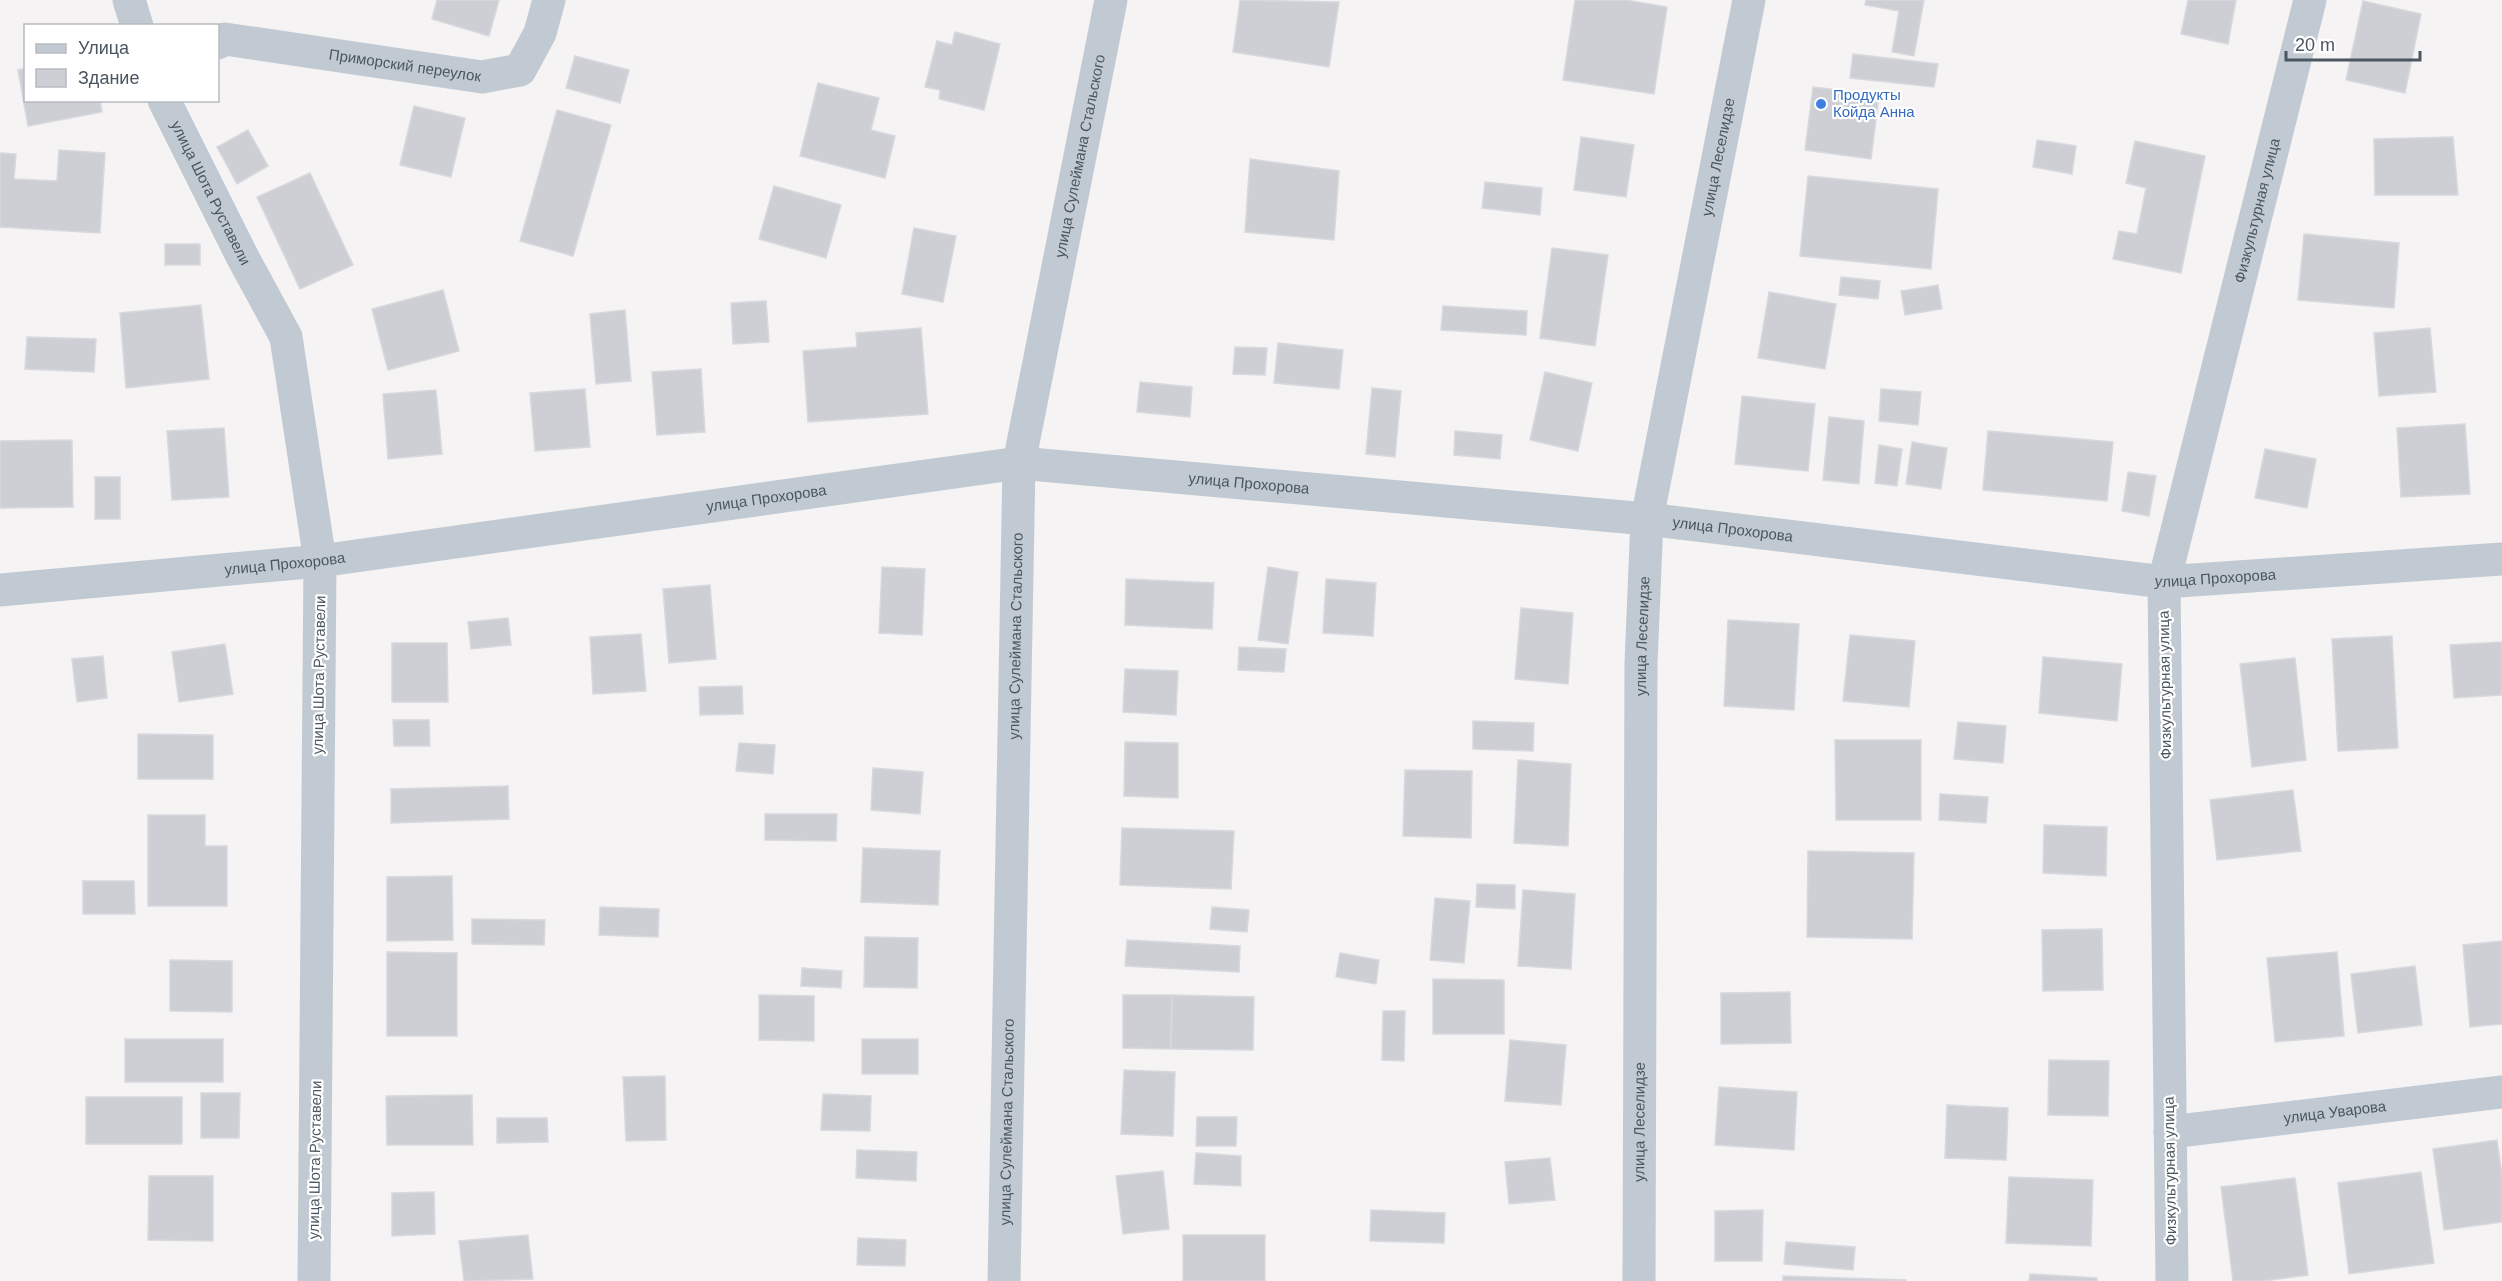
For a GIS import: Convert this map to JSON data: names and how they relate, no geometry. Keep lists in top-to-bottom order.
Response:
{
  "streets": {
    "street": [
      "Приморский переулок",
      "улица Сулеймана Стальского",
      "улица Леселидзе",
      "улица Шота Руставели",
      "Физкультурная улица",
      "улица Прохорова",
      "улица Уварова"
    ]
  },
  "crossings": [
    ["улица Сулеймана Стальского", "улица Прохорова"],
    ["улица Леселидзе", "улица Прохорова"],
    ["улица Шота Руставели", "улица Прохорова"],
    ["Физкультурная улица", "улица Прохорова"],
    ["Физкультурная улица", "улица Уварова"]
  ],
  "places": ["Продукты Койда Анна"],
  "legend": ["Улица", "Здание"],
  "scale_bar": "20 m"
}
